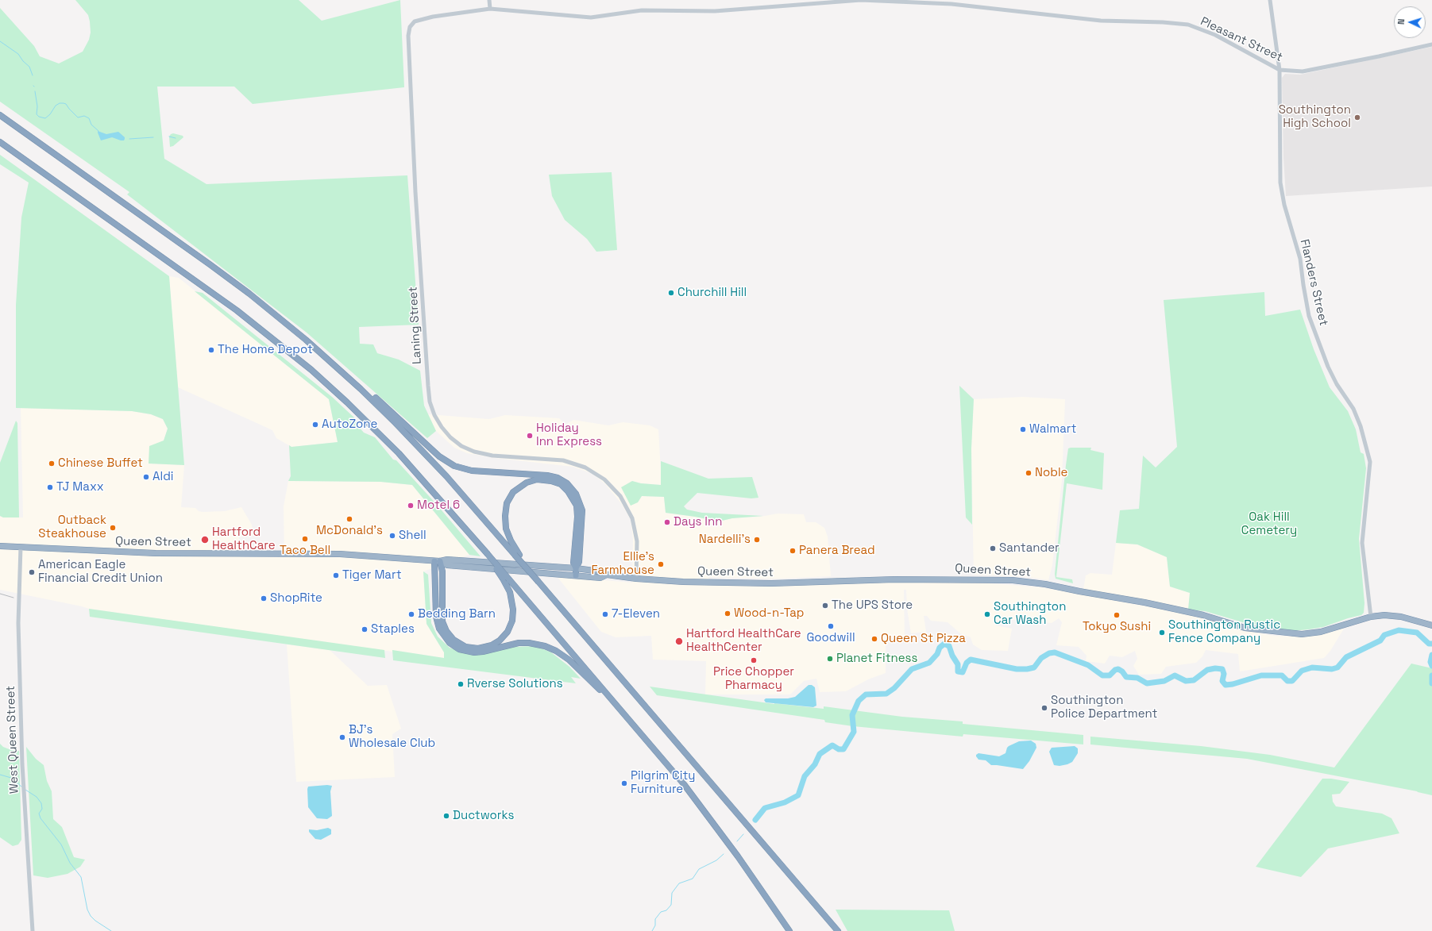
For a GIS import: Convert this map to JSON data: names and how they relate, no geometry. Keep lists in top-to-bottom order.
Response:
{
  "streets": {
    "highway": ["Queen Street"],
    "street": [
      "Pleasant Street",
      "Flanders Street",
      "Laning Street",
      "West Queen Street"
    ]
  },
  "crossings": [
    ["Pleasant Street", "Flanders Street"],
    ["Pleasant Street", "Laning Street"],
    ["Flanders Street", "Queen Street"],
    ["Laning Street", "Queen Street"],
    ["Queen Street", "West Queen Street"]
  ],
  "parks": ["Oak Hill Cemetery"],
  "places": [
    "Southington High School",
    "Churchill Hill",
    "The Home Depot",
    "AutoZone",
    "Walmart",
    "Holiday Inn Express",
    "Chinese Buffet",
    "Noble",
    "Aldi",
    "TJ Maxx",
    "Motel 6",
    "McDonald's",
    "Days Inn",
    "Outback Steakhouse",
    "Shell",
    "Taco Bell",
    "Hartford HealthCare",
    "Nardelli's",
    "Santander",
    "Panera Bread",
    "Ellie's Farmhouse",
    "American Eagle Financial Credit Union",
    "Tiger Mart",
    "ShopRite",
    "The UPS Store",
    "Wood-n-Tap",
    "Bedding Barn",
    "7-Eleven",
    "Southington Car Wash",
    "Tokyo Sushi",
    "Goodwill",
    "Staples",
    "Southington Rustic Fence Company",
    "Queen St Pizza",
    "Hartford HealthCare HealthCenter",
    "Planet Fitness",
    "Price Chopper Pharmacy",
    "Rverse Solutions",
    "Southington Police Department",
    "BJ's Wholesale Club",
    "Pilgrim City Furniture",
    "Ductworks"
  ],
  "north": "left"
}
